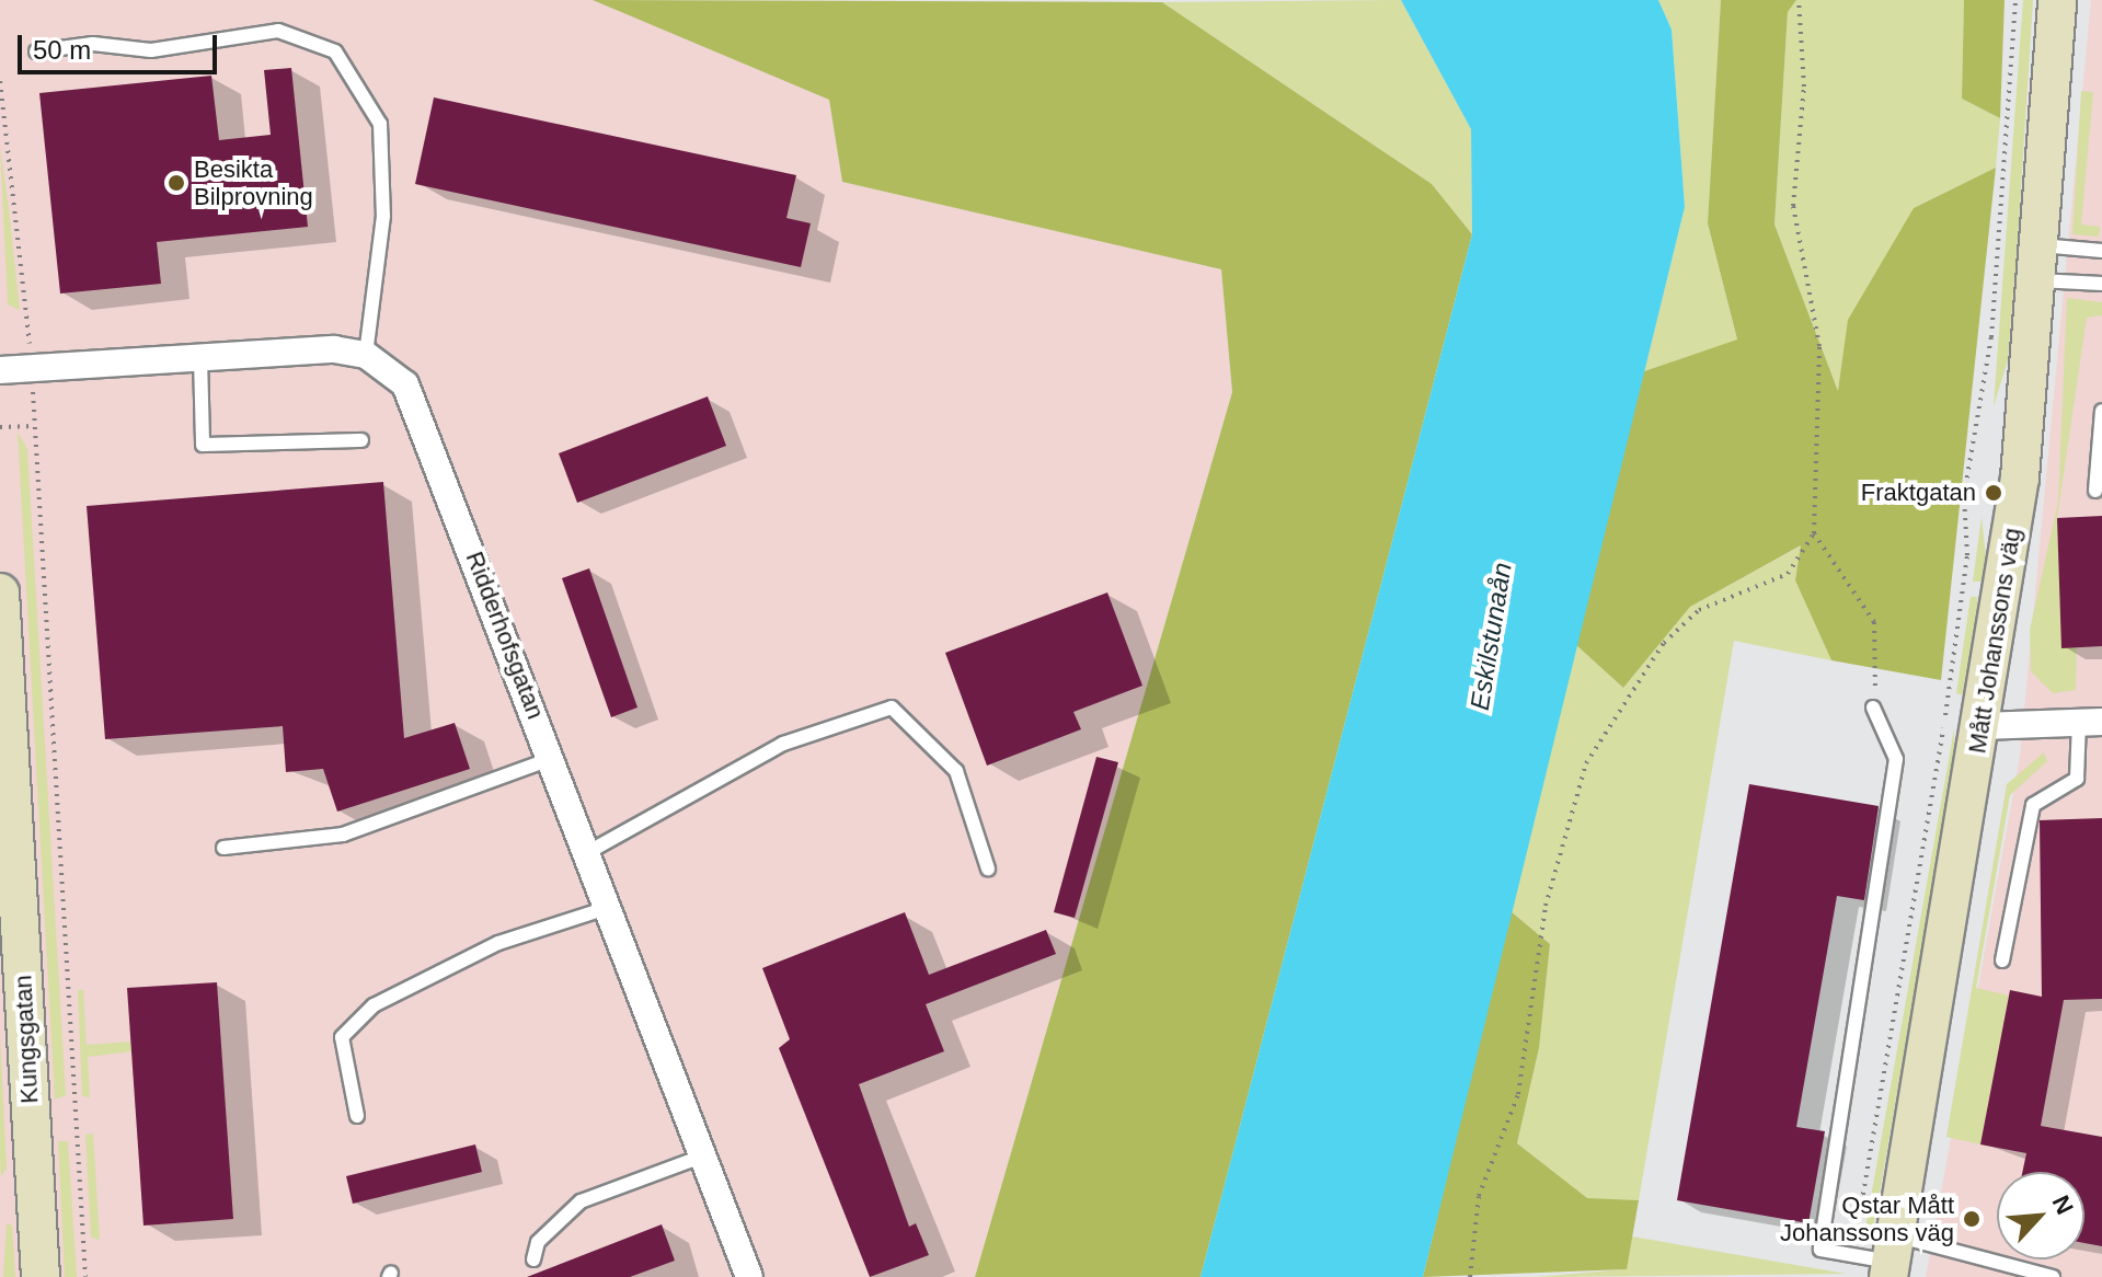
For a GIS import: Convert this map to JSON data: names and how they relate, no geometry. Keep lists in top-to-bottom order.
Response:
{
  "streets": {
    "street": ["Ridderhofsgatan", "Mått Johanssons väg", "Kungsgatan"]
  },
  "water": ["Eskilstunaån"],
  "places": ["Besikta Bilprovning", "Fraktgatan", "Qstar Mått Johanssons väg"],
  "scale_bar": "50 m",
  "north": "top right"
}
